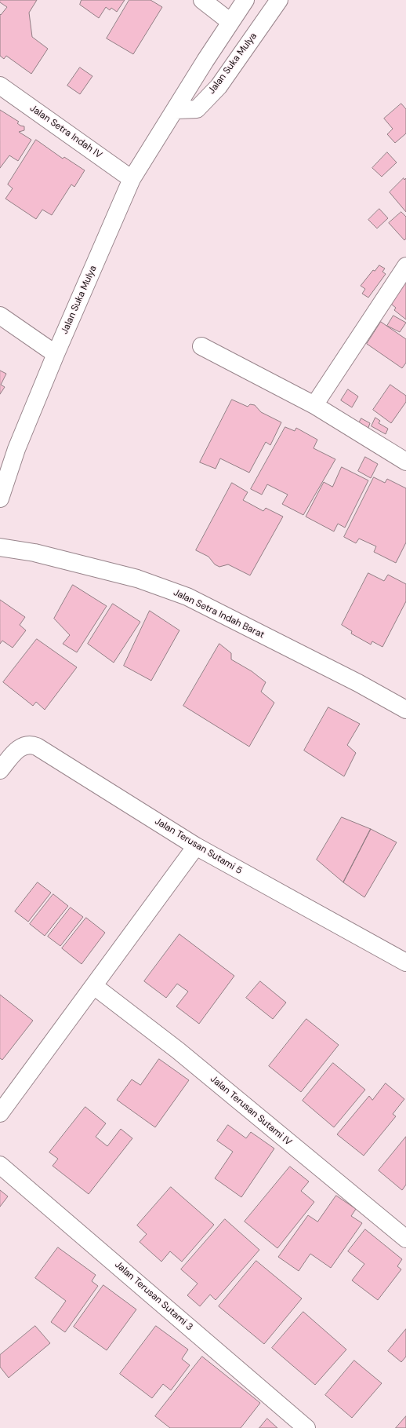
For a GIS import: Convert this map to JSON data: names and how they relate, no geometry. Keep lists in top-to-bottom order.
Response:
{
  "streets": {
    "street": [
      "Jalan Suka Mulya",
      "Jalan Setra Indah IV",
      "Jalan Setra Indah Barat",
      "Jalan Terusan Sutami 5",
      "Jalan Terusan Sutami IV",
      "Jalan Terusan Sutami 3"
    ]
  },
  "crossings": [
    ["Jalan Suka Mulya", "Jalan Setra Indah IV"]
  ]
}
